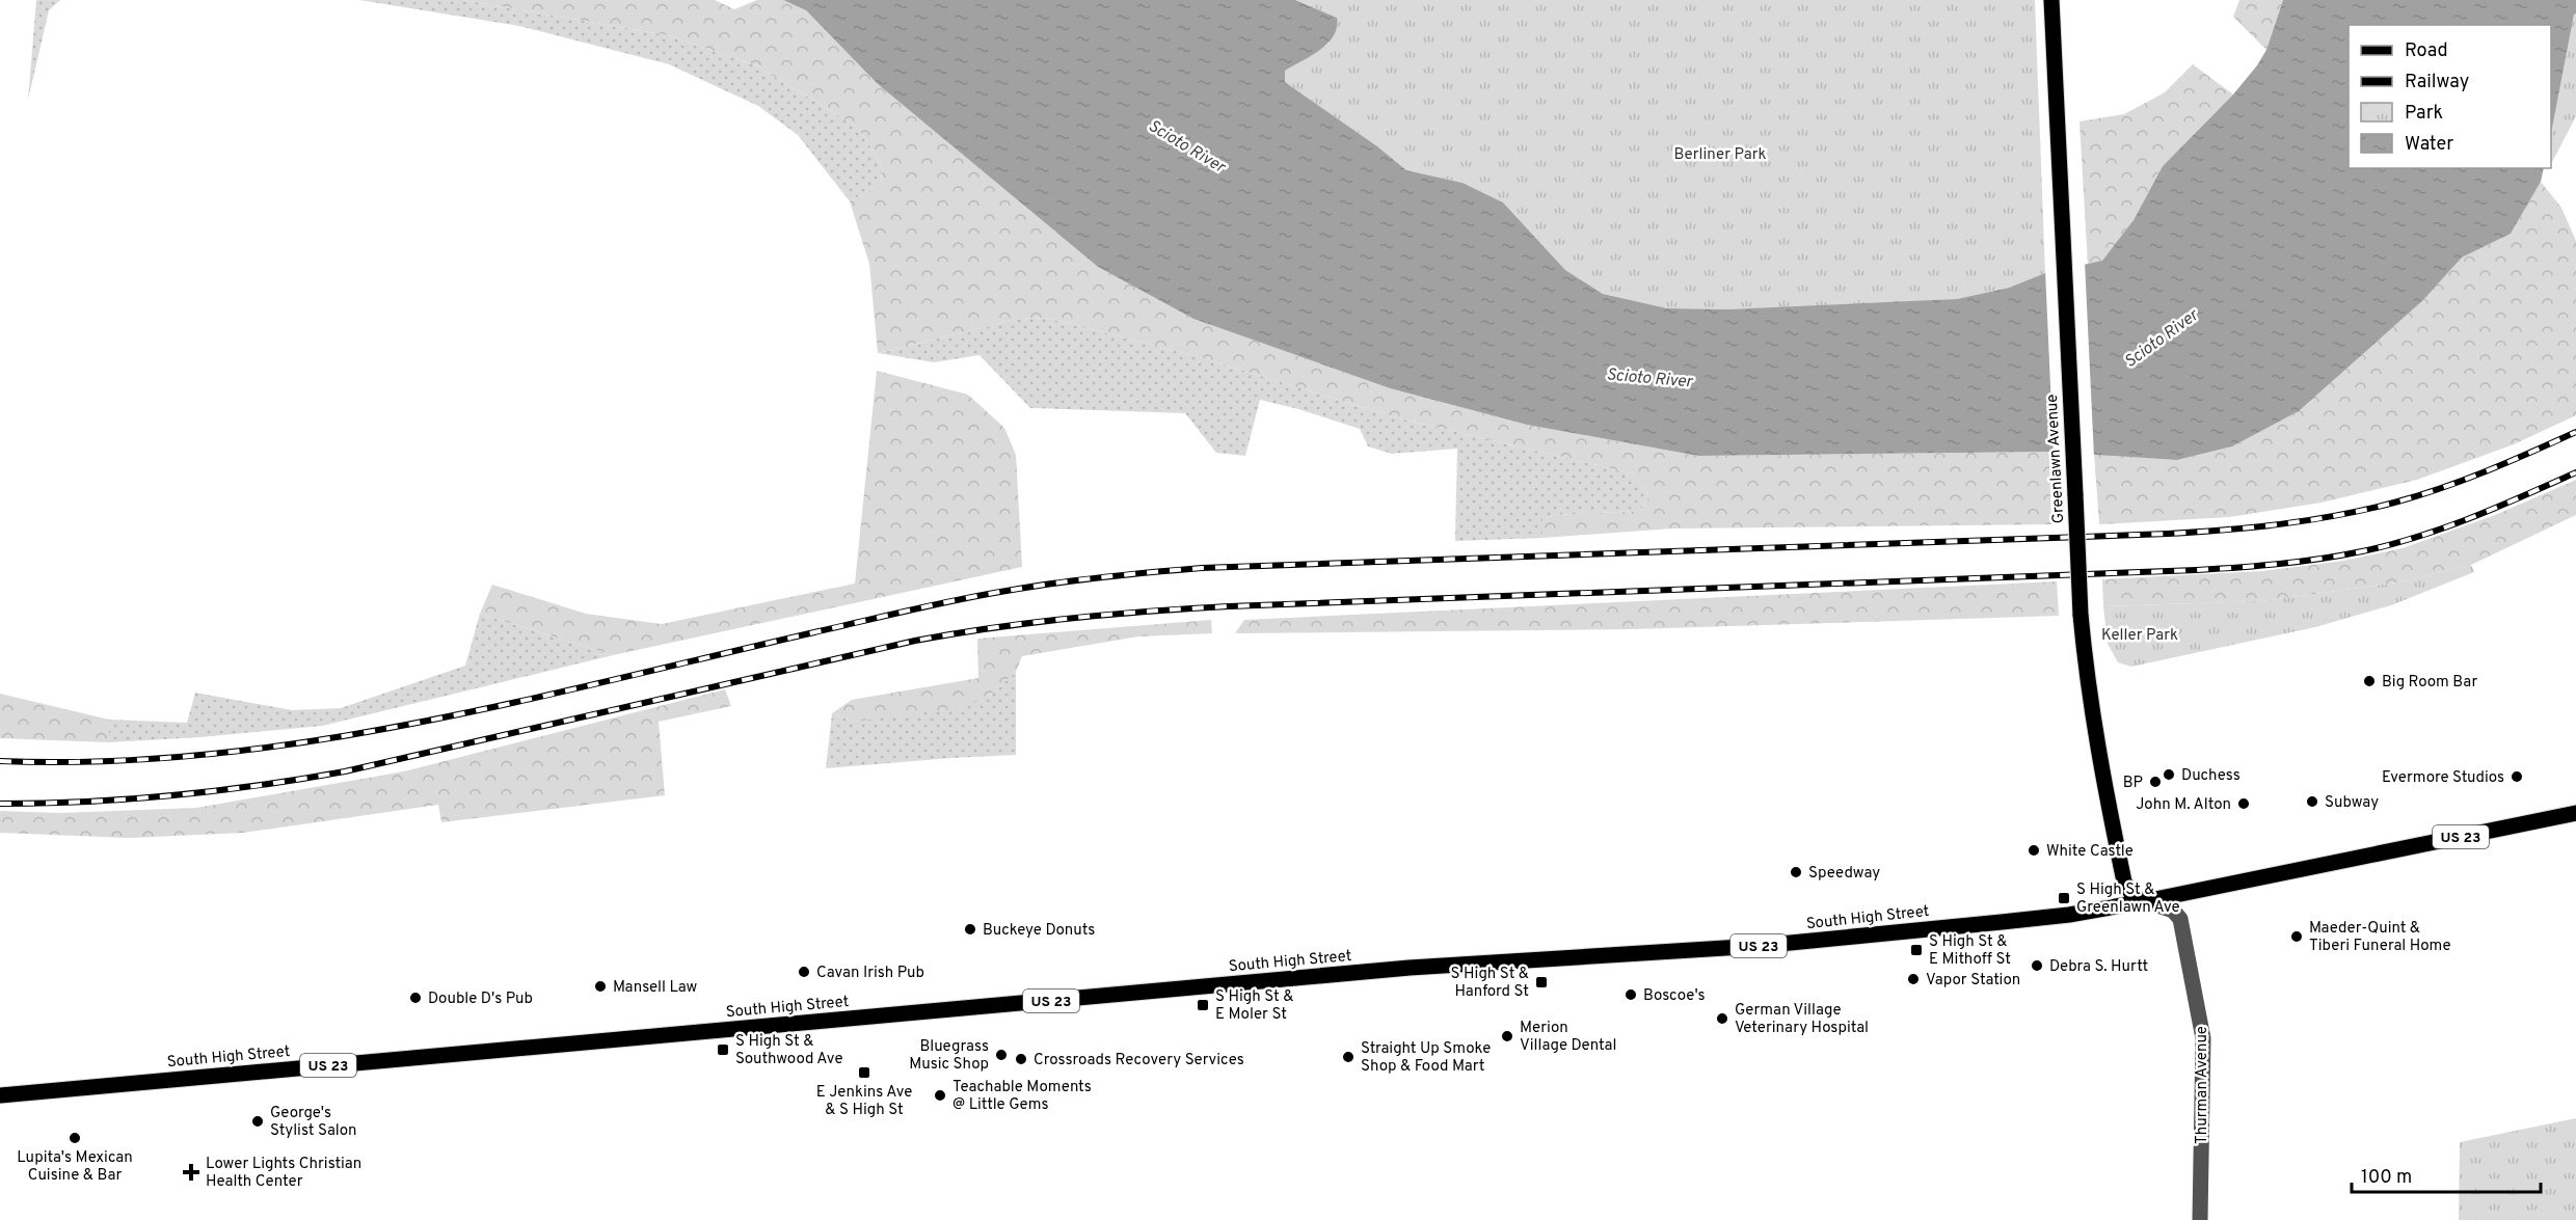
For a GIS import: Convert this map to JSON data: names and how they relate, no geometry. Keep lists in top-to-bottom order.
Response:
{
  "streets": {
    "main road": ["Greenlawn Avenue", "US 23", "South High Street"],
    "street": ["Thurman Avenue"]
  },
  "crossings": [
    ["Greenlawn Avenue", "South High Street"],
    ["Greenlawn Avenue", "Thurman Avenue"],
    ["South High Street", "Thurman Avenue"]
  ],
  "water": ["Scioto River"],
  "parks": ["Berliner Park", "Keller Park"],
  "places": {
    "other": [
      "Big Room Bar",
      "Duchess",
      "Evermore Studios",
      "BP",
      "Subway",
      "John M. Alton",
      "White Castle",
      "Speedway",
      "Buckeye Donuts",
      "Maeder-Quint & Tiberi Funeral Home",
      "Debra S. Hurtt",
      "Cavan Irish Pub",
      "Vapor Station",
      "Mansell Law",
      "Boscoe's",
      "Double D's Pub",
      "German Village Veterinary Hospital",
      "Merion Village Dental",
      "Bluegrass Music Shop",
      "Straight Up Smoke Shop & Food Mart",
      "Crossroads Recovery Services",
      "Teachable Moments @ Little Gems",
      "George's Stylist Salon",
      "Lupita's Mexican Cuisine & Bar"
    ],
    "transit": [
      "S High St & Greenlawn Ave",
      "S High St & E Mithoff St",
      "S High St & Hanford St",
      "S High St & E Moler St",
      "S High St & Southwood Ave",
      "E Jenkins Ave & S High St"
    ],
    "health": ["Lower Lights Christian Health Center"]
  },
  "legend": [
    "Road",
    "Railway",
    "Park",
    "Water"
  ],
  "scale_bar": "100 m"
}
